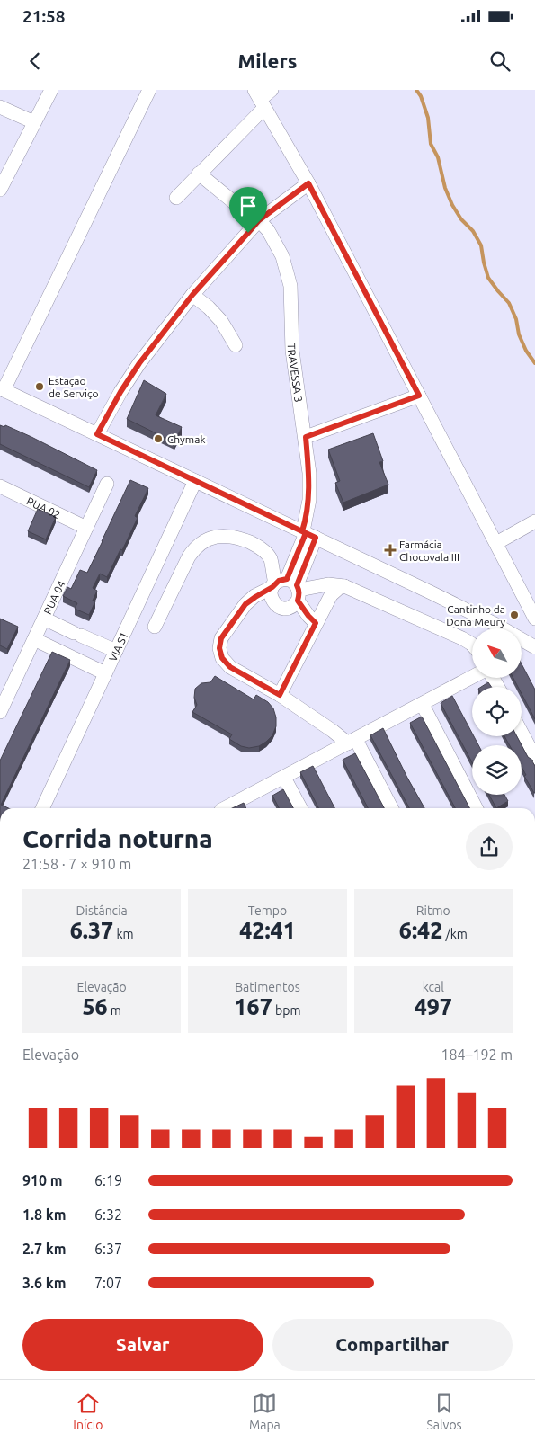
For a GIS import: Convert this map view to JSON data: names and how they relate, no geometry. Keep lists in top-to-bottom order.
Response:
{
  "streets": {
    "street": [
      "TRAVESSA 3",
      "RUA 02",
      "RUA 04",
      "VIA S1"
    ]
  },
  "crossings": [
    ["RUA 02", "RUA 04"]
  ],
  "places": {
    "other": ["Estação de Serviço", "Chymak", "Cantinho da Dona Meury"],
    "health": ["Farmácia Chocovala III"]
  },
  "north": "top left",
  "page": {
    "status": "21:58",
    "header": "Milers",
    "heading": ["Corrida noturna", "21:58 · 7 × 910 m"],
    "stats": [
      ["Distância", "6.37 km"],
      ["Tempo", "42:41"],
      ["Ritmo", "6:42 /km"],
      ["Elevação", "56 m"],
      ["Batimentos", "167 bpm"],
      ["kcal", "497"]
    ],
    "chart": ["Elevação", "184–192 m"],
    "list": [
      {
        "name": "910 m",
        "note": "6:19"
      },
      {
        "name": "1.8 km",
        "note": "6:32"
      },
      {
        "name": "2.7 km",
        "note": "6:37"
      },
      {
        "name": "3.6 km",
        "note": "7:07"
      }
    ],
    "buttons": ["Salvar", "Compartilhar"],
    "tabs": ["Início", "Mapa", "Salvos"]
  }
}
